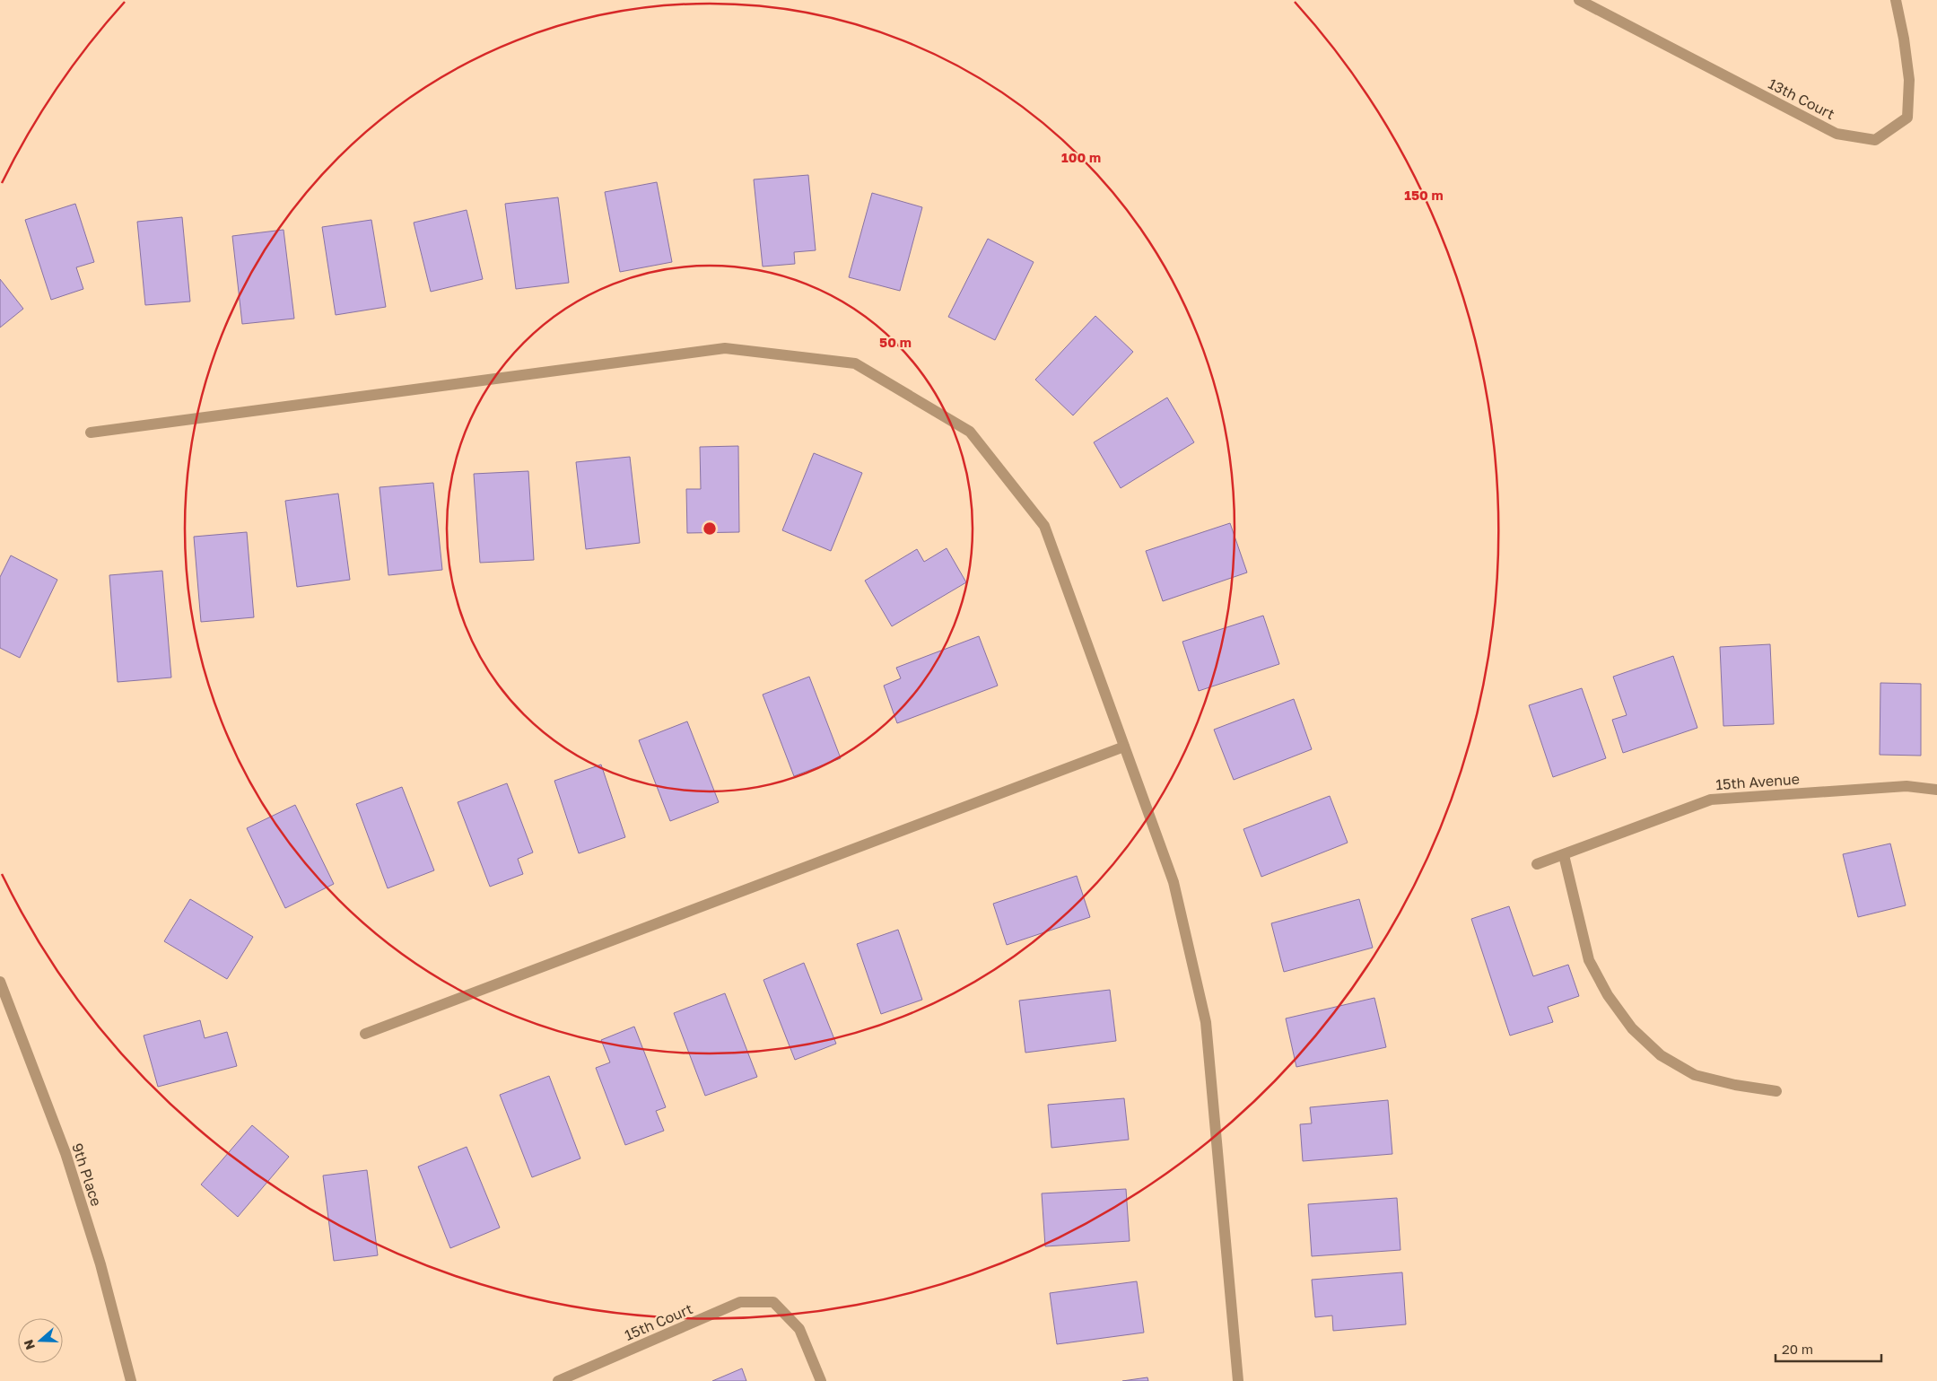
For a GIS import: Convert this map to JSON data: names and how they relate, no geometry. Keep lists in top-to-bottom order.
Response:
{
  "streets": {
    "street": [
      "13th Court",
      "15th Avenue",
      "9th Place",
      "15th Court"
    ]
  },
  "scale_bar": "20 m",
  "north": "left",
  "rings": ["100 m", "150 m", "50 m"]
}
